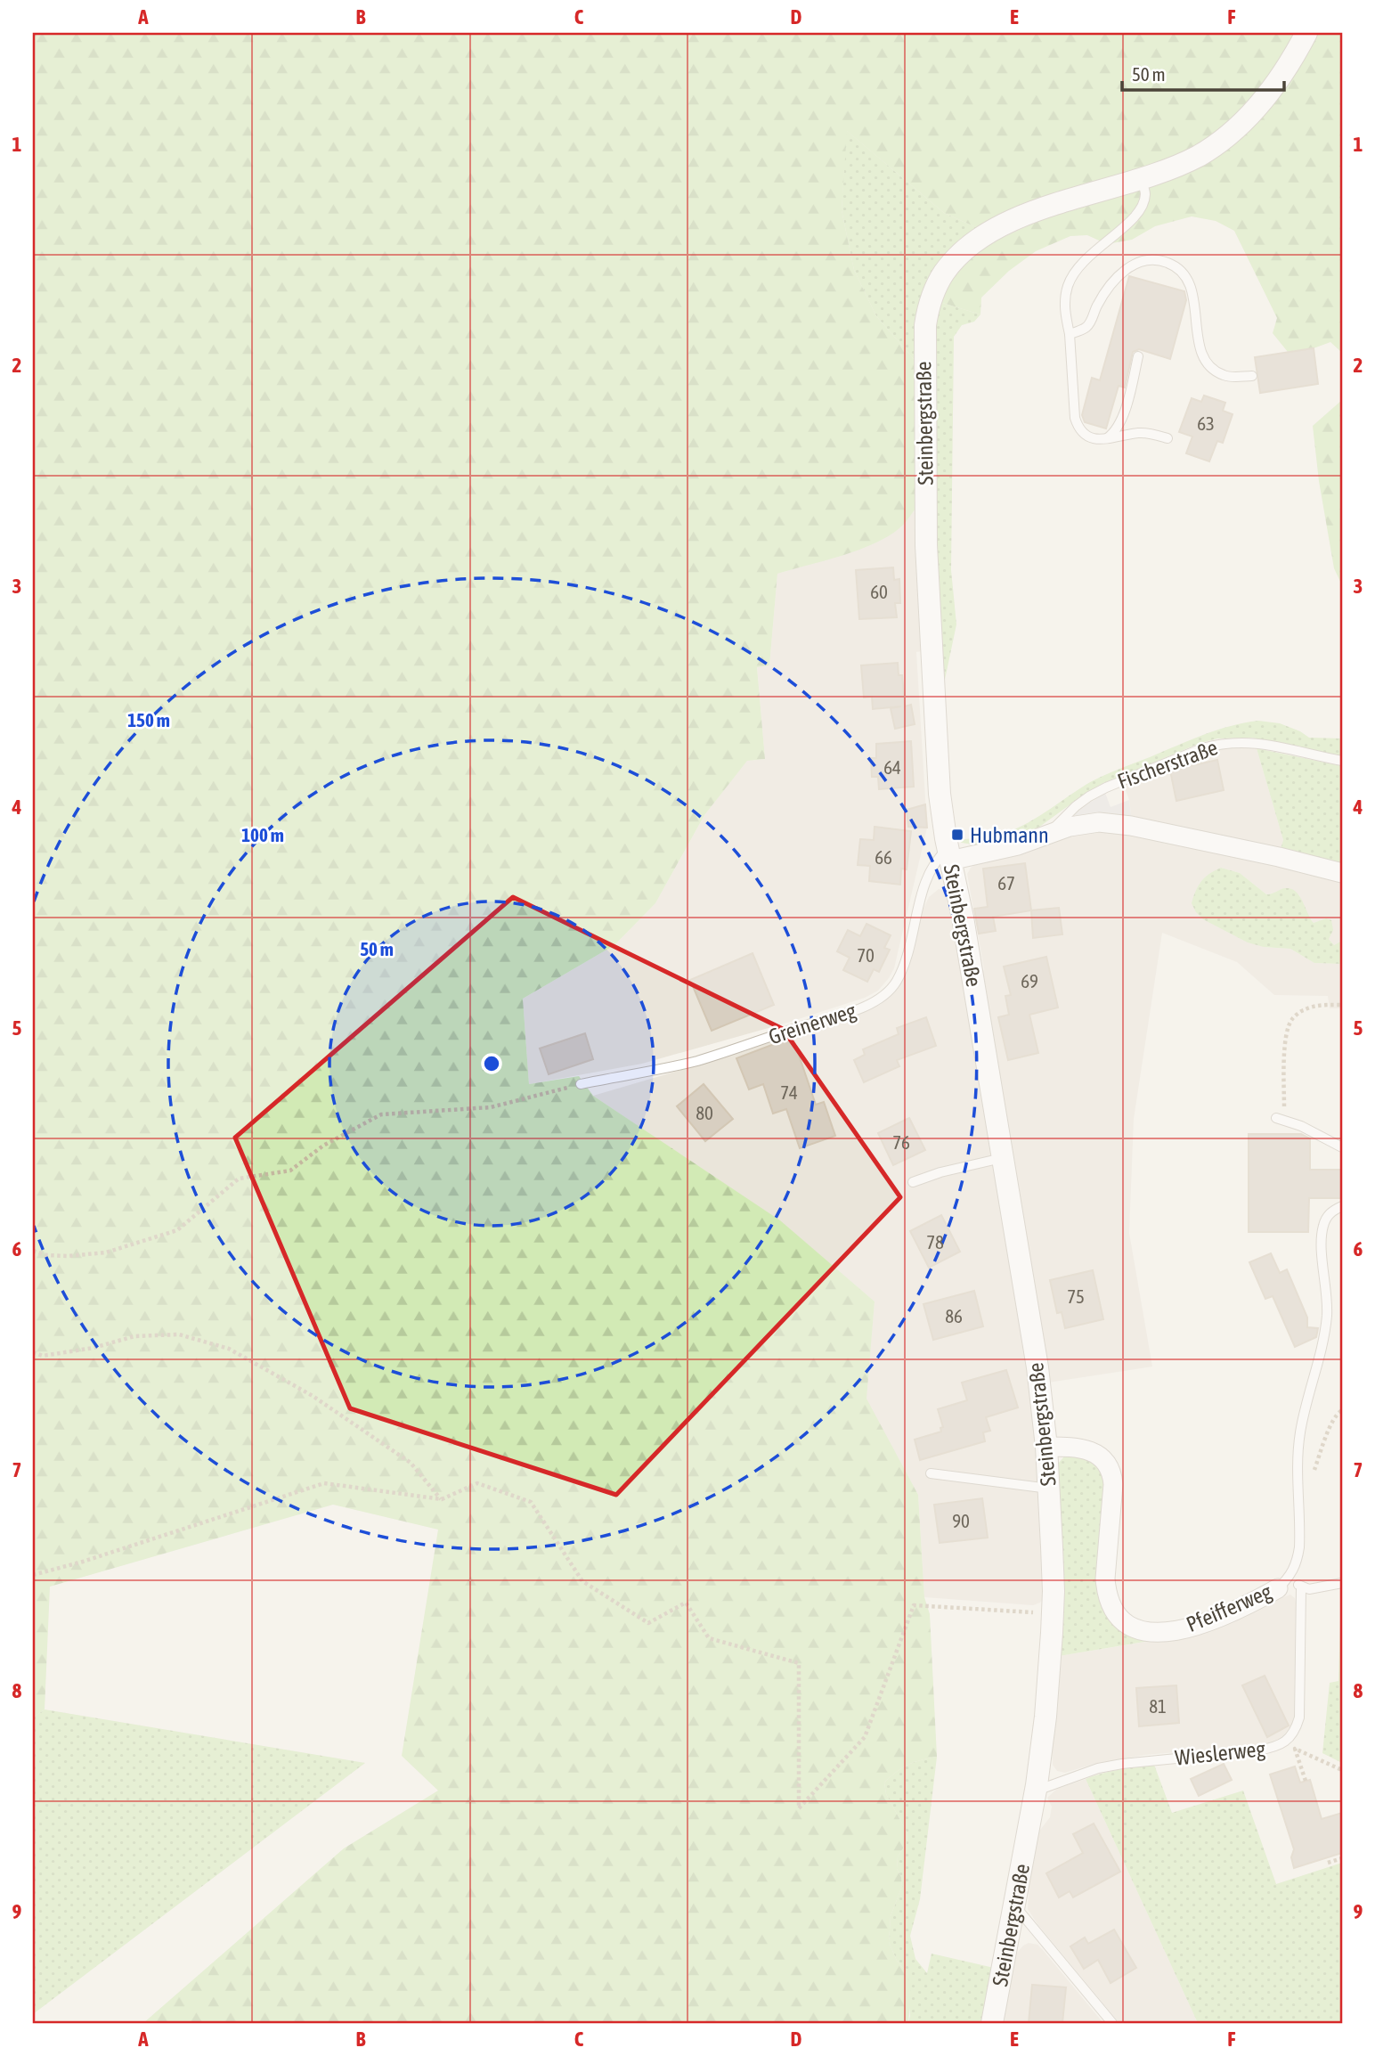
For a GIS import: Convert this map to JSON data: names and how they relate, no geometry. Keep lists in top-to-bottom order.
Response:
{
  "streets": {
    "street": ["Steinbergstraße", "Fischerstraße", "Pfeifferweg"],
    "lane": ["Greinerweg", "Wieslerweg"]
  },
  "crossings": [
    ["Steinbergstraße", "Fischerstraße"],
    ["Steinbergstraße", "Greinerweg"],
    ["Steinbergstraße", "Pfeifferweg"],
    ["Steinbergstraße", "Wieslerweg"],
    ["Fischerstraße", "Greinerweg"]
  ],
  "places": {
    "transit": ["Hubmann"]
  },
  "house_numbers": [
    "63",
    "60",
    "64",
    "66",
    "67",
    "70",
    "69",
    "74",
    "80",
    "76",
    "78",
    "75",
    "86",
    "90",
    "81"
  ],
  "scale_bar": "50 m",
  "grid": {
    "columns": [
      "A",
      "B",
      "C",
      "D",
      "E",
      "F"
    ],
    "rows": [
      "1",
      "2",
      "3",
      "4",
      "5",
      "6",
      "7",
      "8",
      "9"
    ]
  },
  "rings": ["150 m", "100 m", "50 m"]
}
